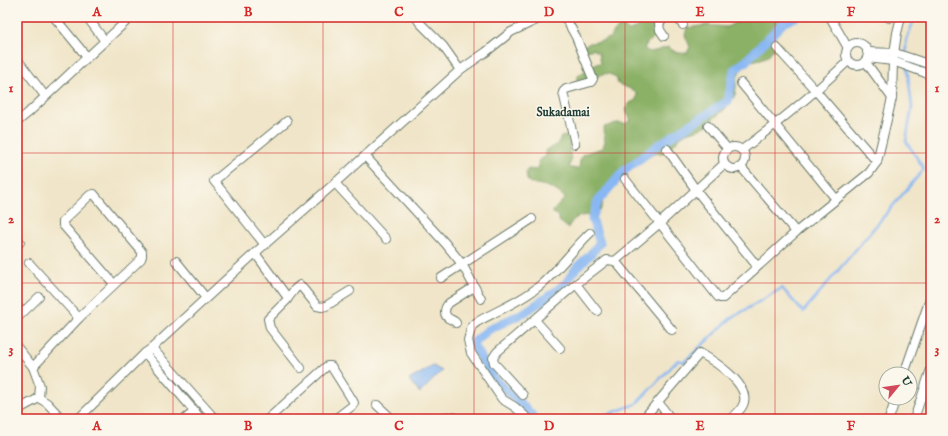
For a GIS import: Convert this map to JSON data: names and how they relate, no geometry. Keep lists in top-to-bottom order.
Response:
{
  "districts": ["Sukadamai"],
  "north": "top right",
  "grid": {
    "columns": [
      "A",
      "B",
      "C",
      "D",
      "E",
      "F"
    ],
    "rows": ["1", "2", "3"]
  }
}
